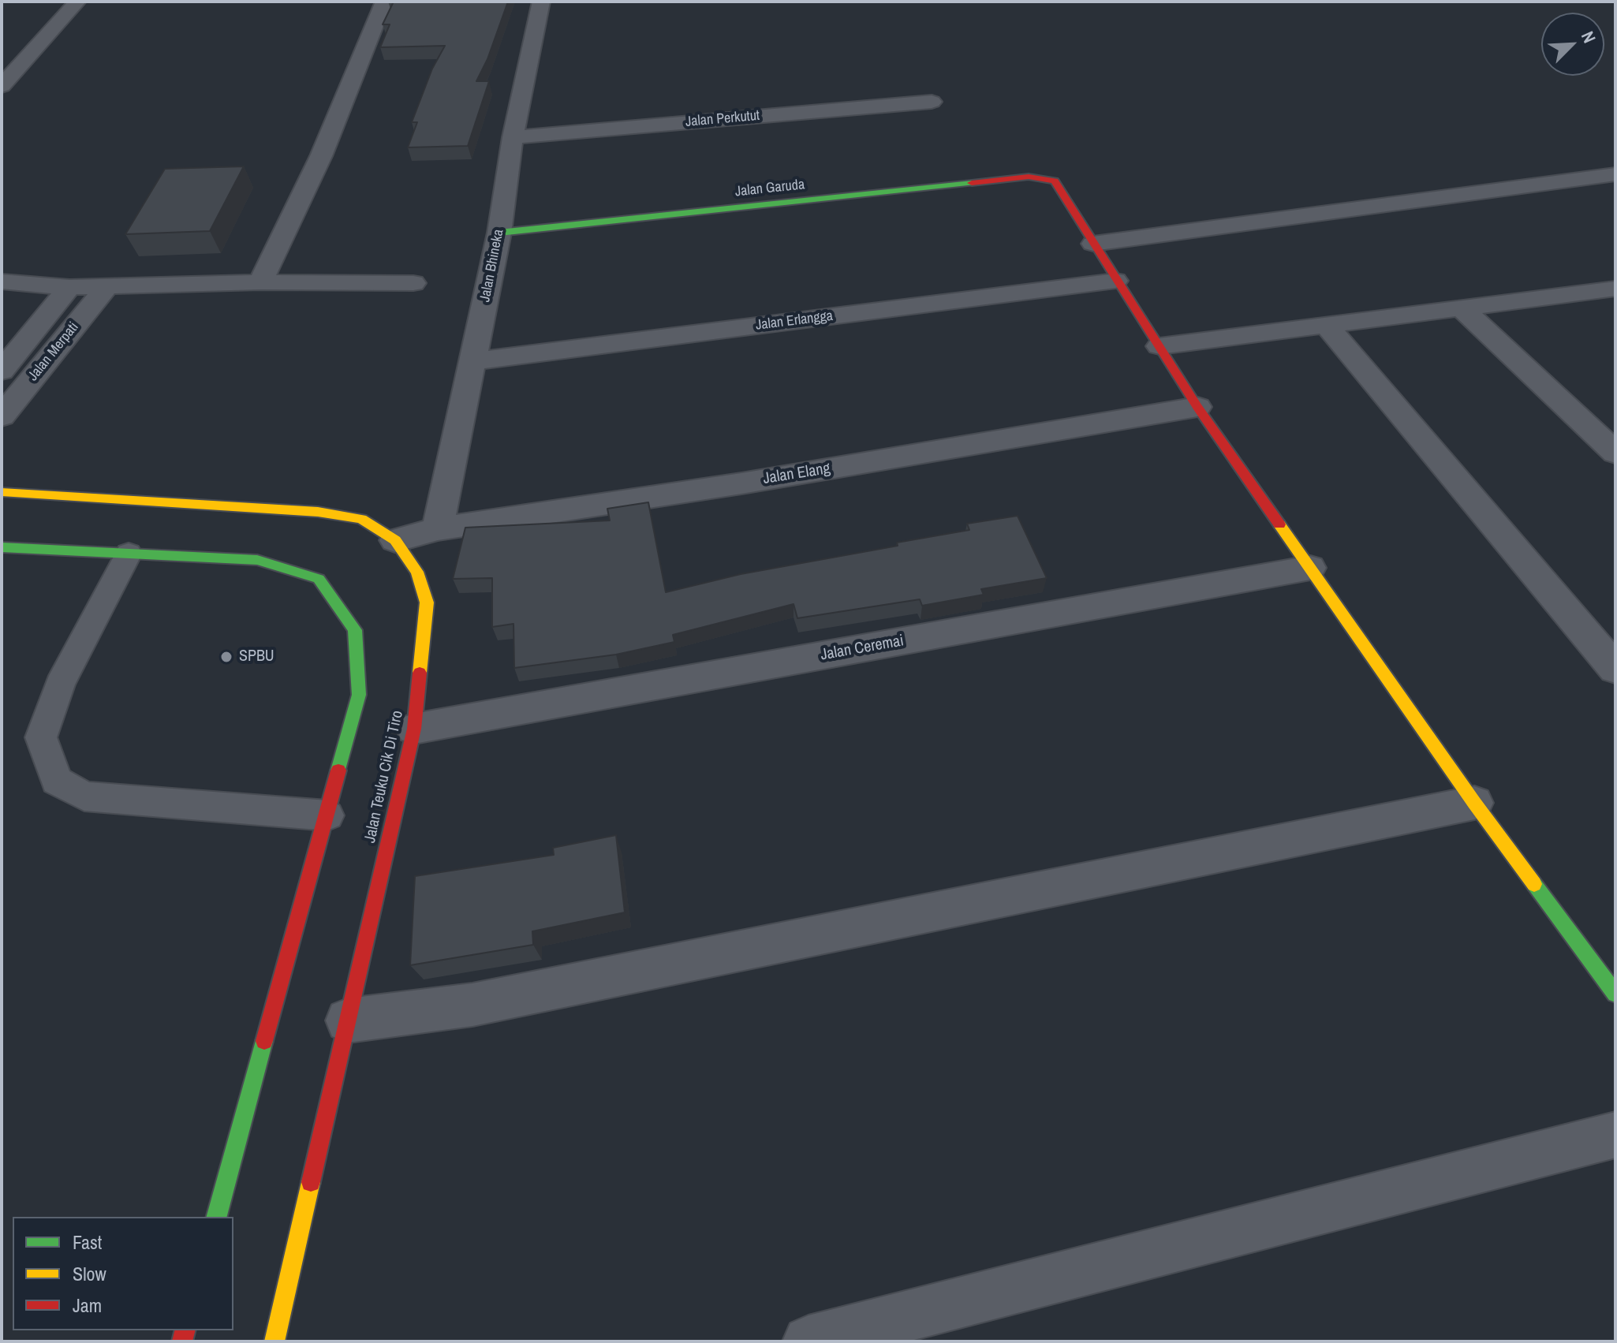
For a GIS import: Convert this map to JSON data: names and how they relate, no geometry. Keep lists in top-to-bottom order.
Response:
{
  "streets": {
    "street": [
      "Jalan Perkutut",
      "Jalan Garuda",
      "Jalan Bhineka",
      "Jalan Erlangga",
      "Jalan Merpati",
      "Jalan Elang",
      "Jalan Ceremai",
      "Jalan Teuku Cik Di Tiro"
    ]
  },
  "crossings": [
    ["Jalan Perkutut", "Jalan Bhineka"],
    ["Jalan Garuda", "Jalan Bhineka"],
    ["Jalan Bhineka", "Jalan Erlangga"],
    ["Jalan Bhineka", "Jalan Elang"],
    ["Jalan Elang", "Jalan Teuku Cik Di Tiro"],
    ["Jalan Ceremai", "Jalan Teuku Cik Di Tiro"]
  ],
  "places": ["SPBU"],
  "legend": ["Fast", "Slow", "Jam"],
  "north": "top right"
}
